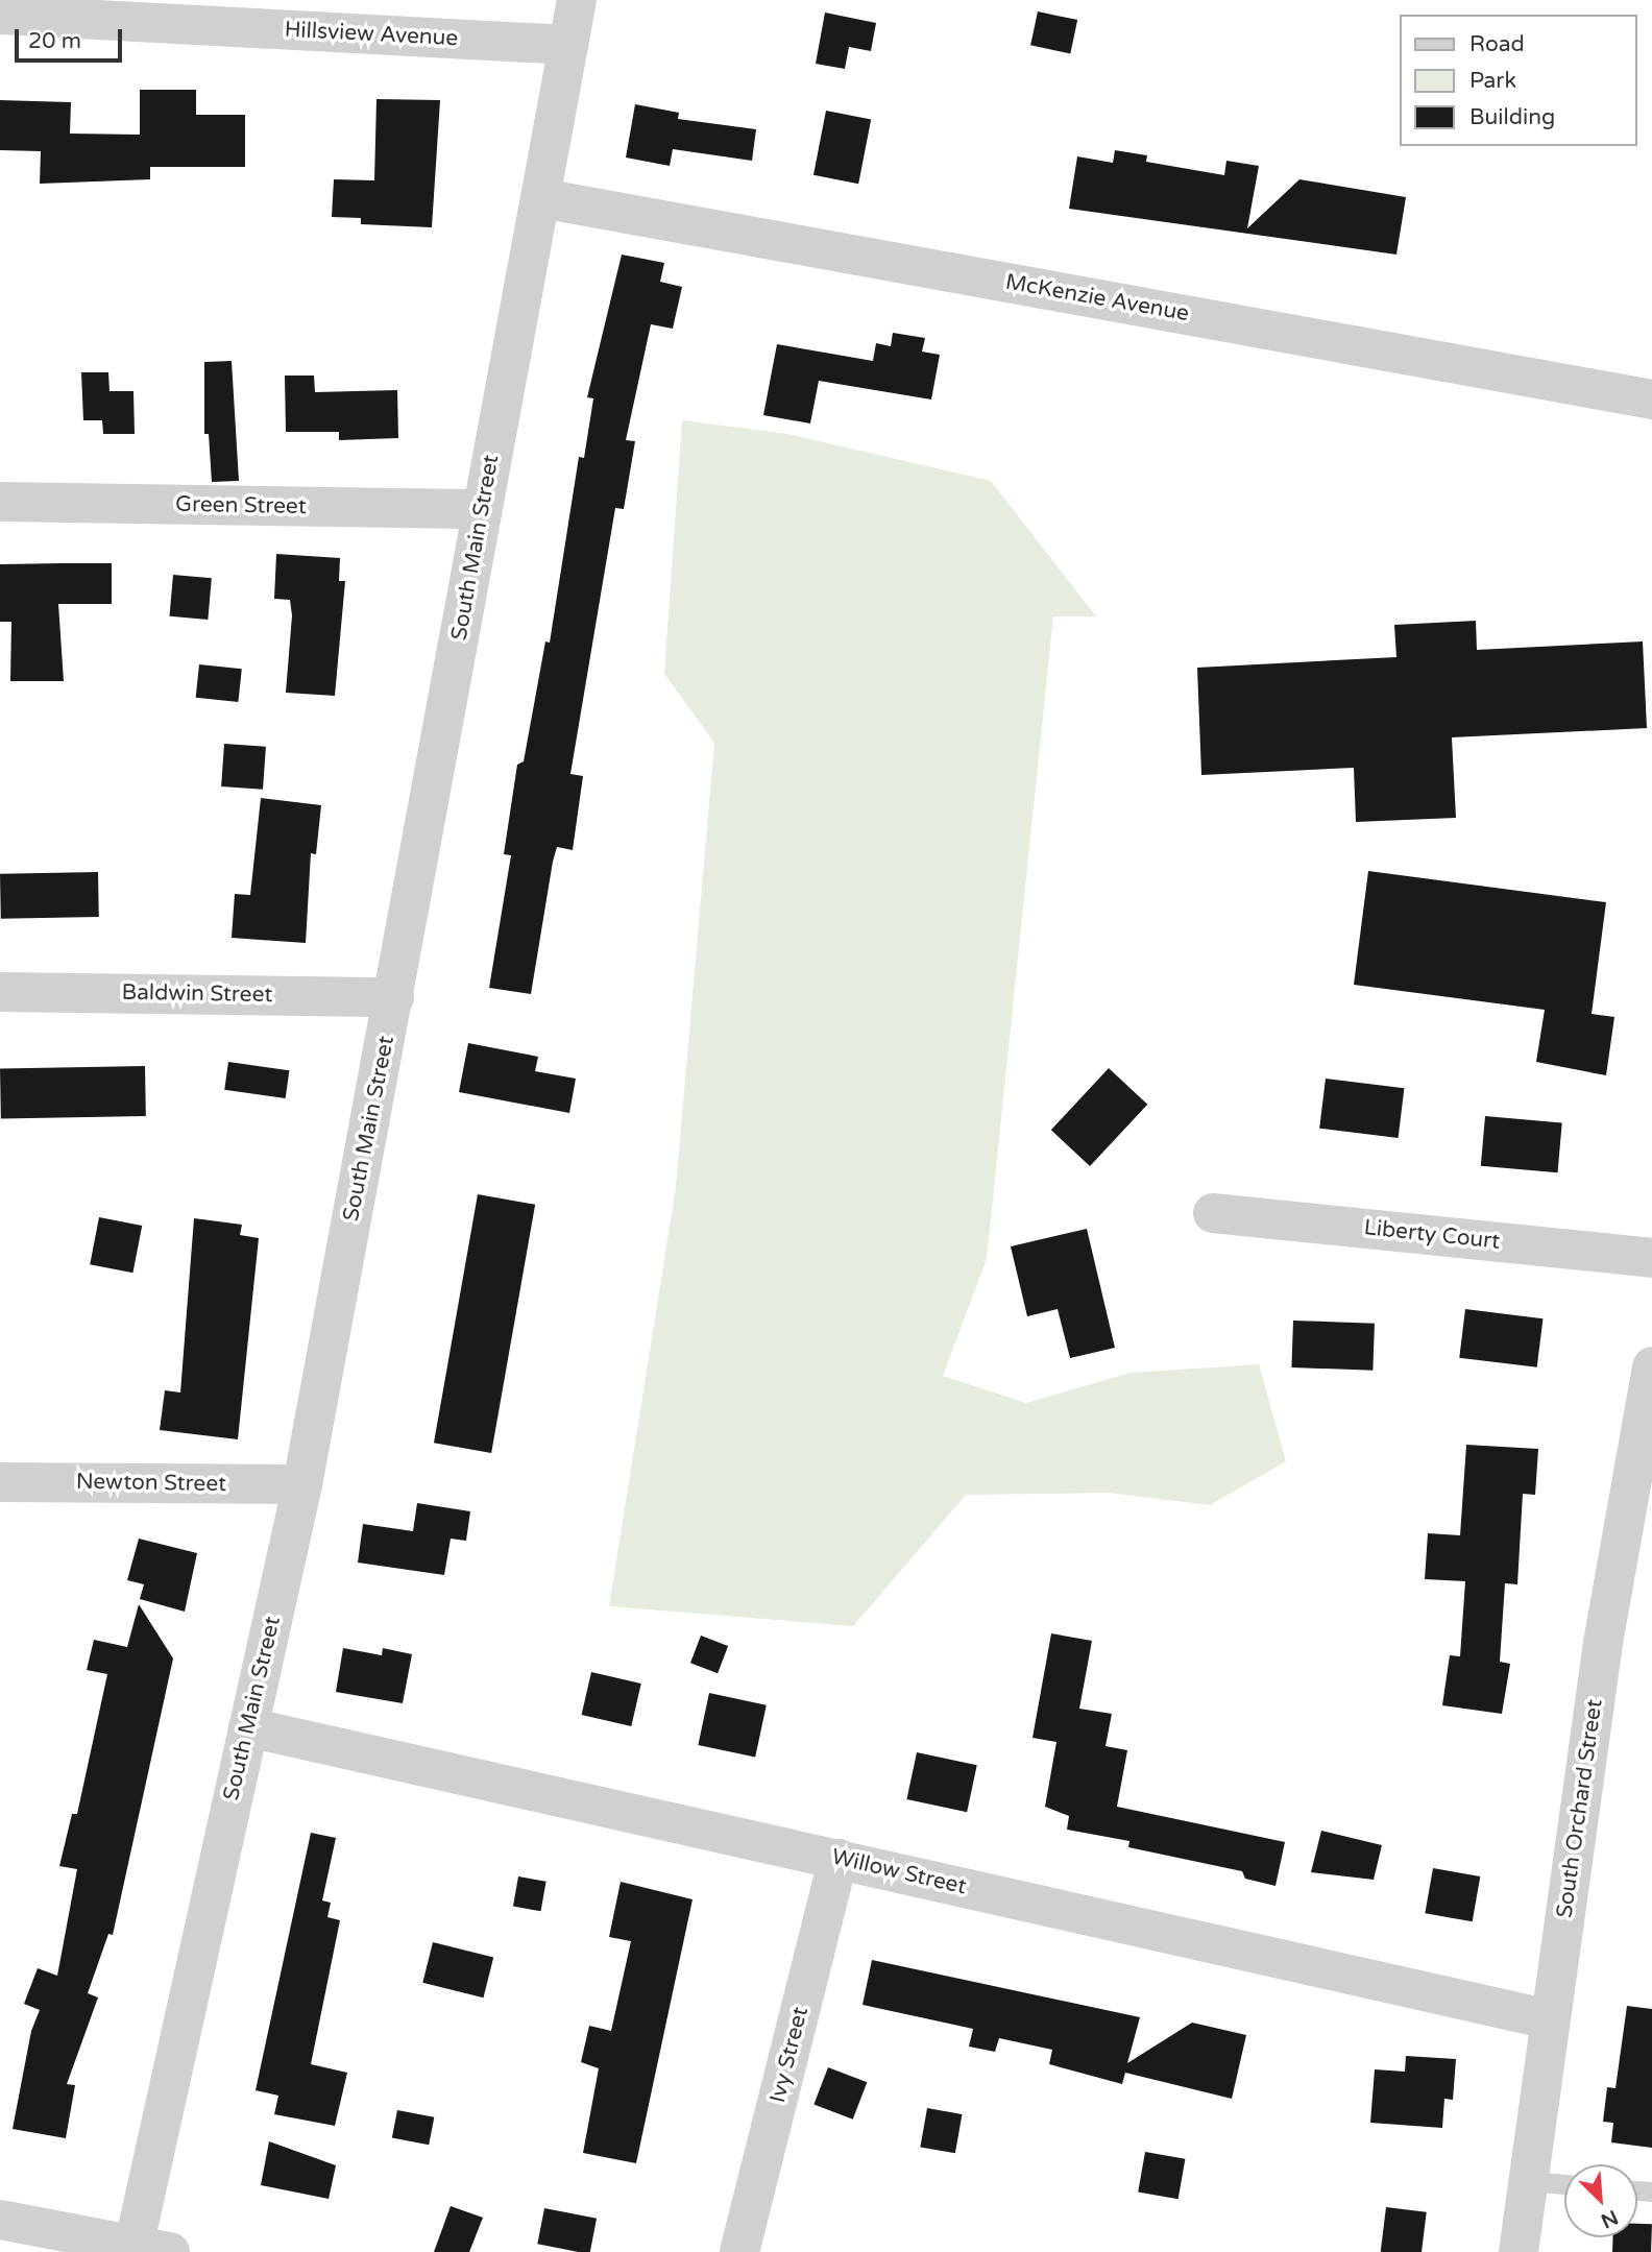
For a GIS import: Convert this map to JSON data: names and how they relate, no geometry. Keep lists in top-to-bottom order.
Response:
{
  "streets": {
    "street": [
      "Hillsview Avenue",
      "McKenzie Avenue",
      "Green Street",
      "South Main Street",
      "Baldwin Street",
      "Liberty Court",
      "Newton Street",
      "South Orchard Street",
      "Willow Street",
      "Ivy Street"
    ]
  },
  "crossings": [
    ["Hillsview Avenue", "South Main Street"],
    ["McKenzie Avenue", "South Main Street"],
    ["Green Street", "South Main Street"],
    ["South Main Street", "Baldwin Street"],
    ["South Main Street", "Newton Street"],
    ["South Main Street", "Willow Street"],
    ["South Orchard Street", "Willow Street"],
    ["Willow Street", "Ivy Street"]
  ],
  "legend": ["Road", "Park", "Building"],
  "scale_bar": "20 m",
  "north": "bottom right"
}
